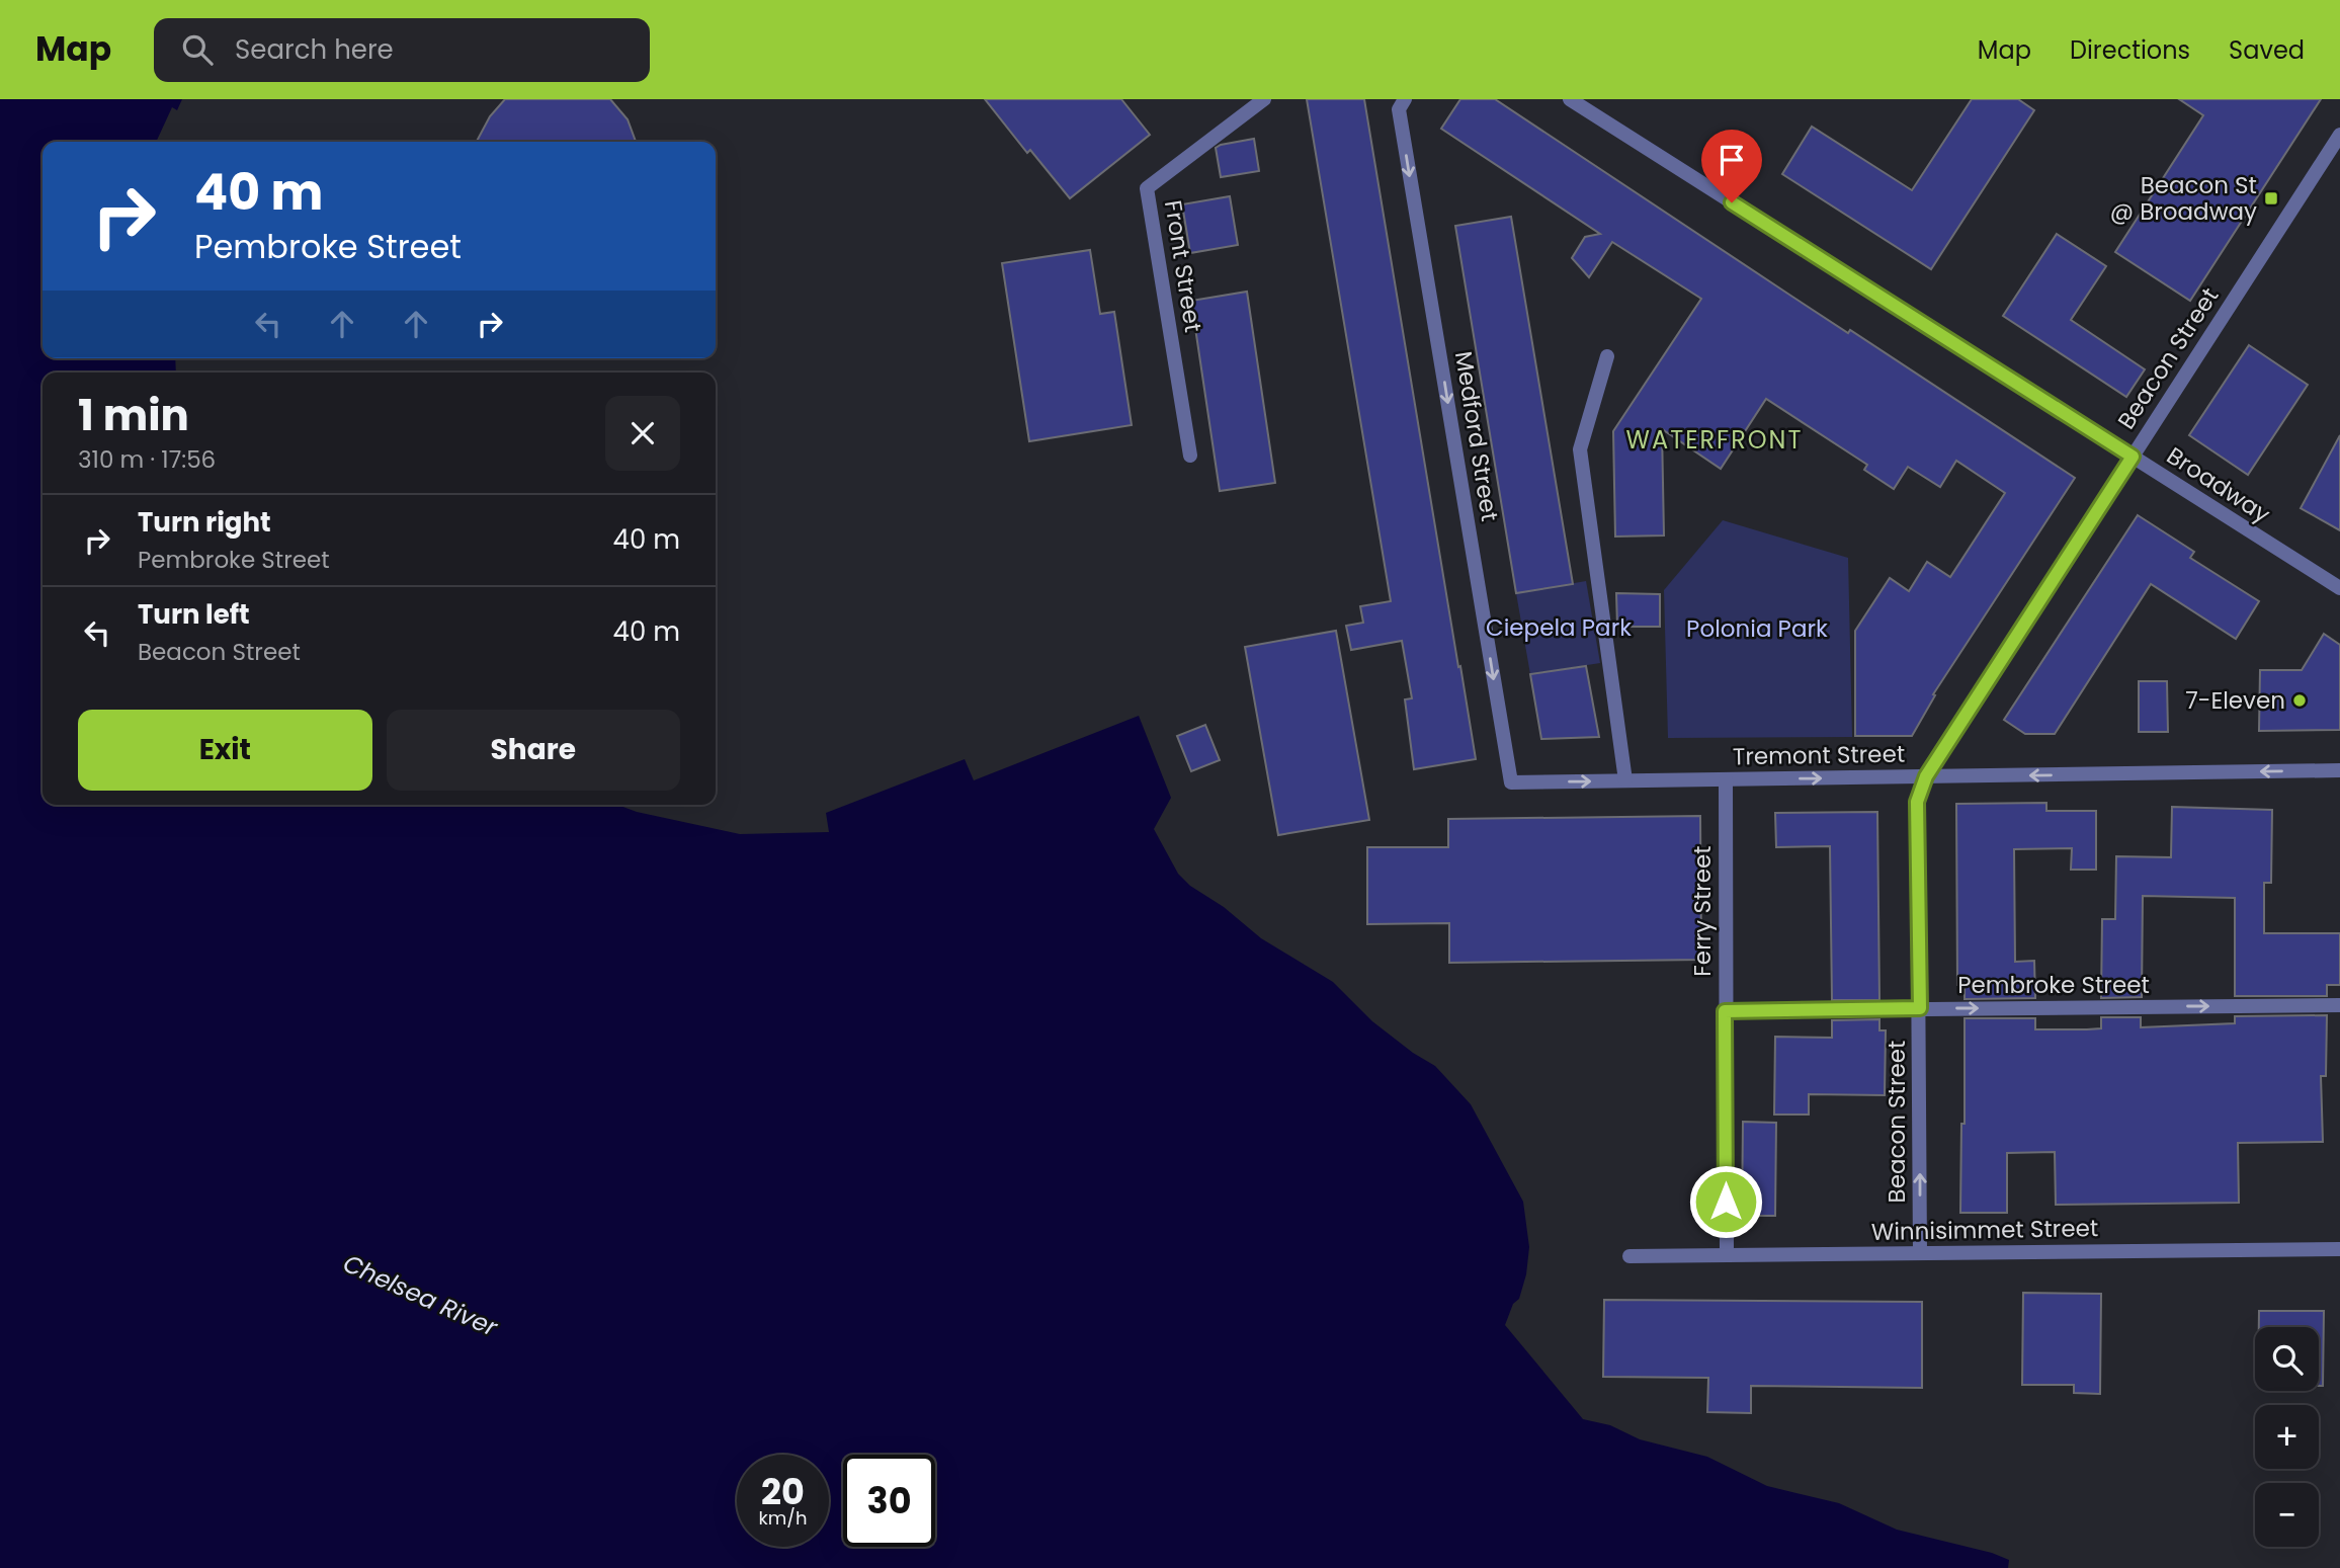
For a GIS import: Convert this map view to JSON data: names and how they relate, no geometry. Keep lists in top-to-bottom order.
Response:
{
  "streets": {
    "street": [
      "Front Street",
      "Beacon Street",
      "Medford Street",
      "Broadway",
      "Tremont Street",
      "Ferry Street",
      "Pembroke Street",
      "Winnisimmet Street"
    ]
  },
  "crossings": [
    ["Beacon Street", "Broadway"],
    ["Beacon Street", "Tremont Street"],
    ["Beacon Street", "Pembroke Street"],
    ["Beacon Street", "Winnisimmet Street"],
    ["Medford Street", "Tremont Street"],
    ["Tremont Street", "Ferry Street"],
    ["Ferry Street", "Pembroke Street"],
    ["Ferry Street", "Winnisimmet Street"]
  ],
  "one_way": ["Pembroke Street"],
  "districts": ["WATERFRONT"],
  "water": ["Chelsea River"],
  "parks": ["Ciepela Park", "Polonia Park"],
  "places": {
    "transit": ["Beacon St @ Broadway"],
    "other": ["7-Eleven"]
  },
  "page": {
    "header": "Map",
    "search": "Search here",
    "nav": ["Map", "Directions", "Saved"],
    "turn": ["40 m", "Pembroke Street"],
    "heading": ["1 min", "310 m · 17:56"],
    "list": [
      {
        "name": "Turn right",
        "note": "Pembroke Street",
        "value": "40 m"
      },
      {
        "name": "Turn left",
        "note": "Beacon Street",
        "value": "40 m"
      }
    ],
    "buttons": ["Exit", "Share"],
    "map_buttons": ["+", "−"],
    "speed": "20 km/h",
    "limit": "30"
  }
}
